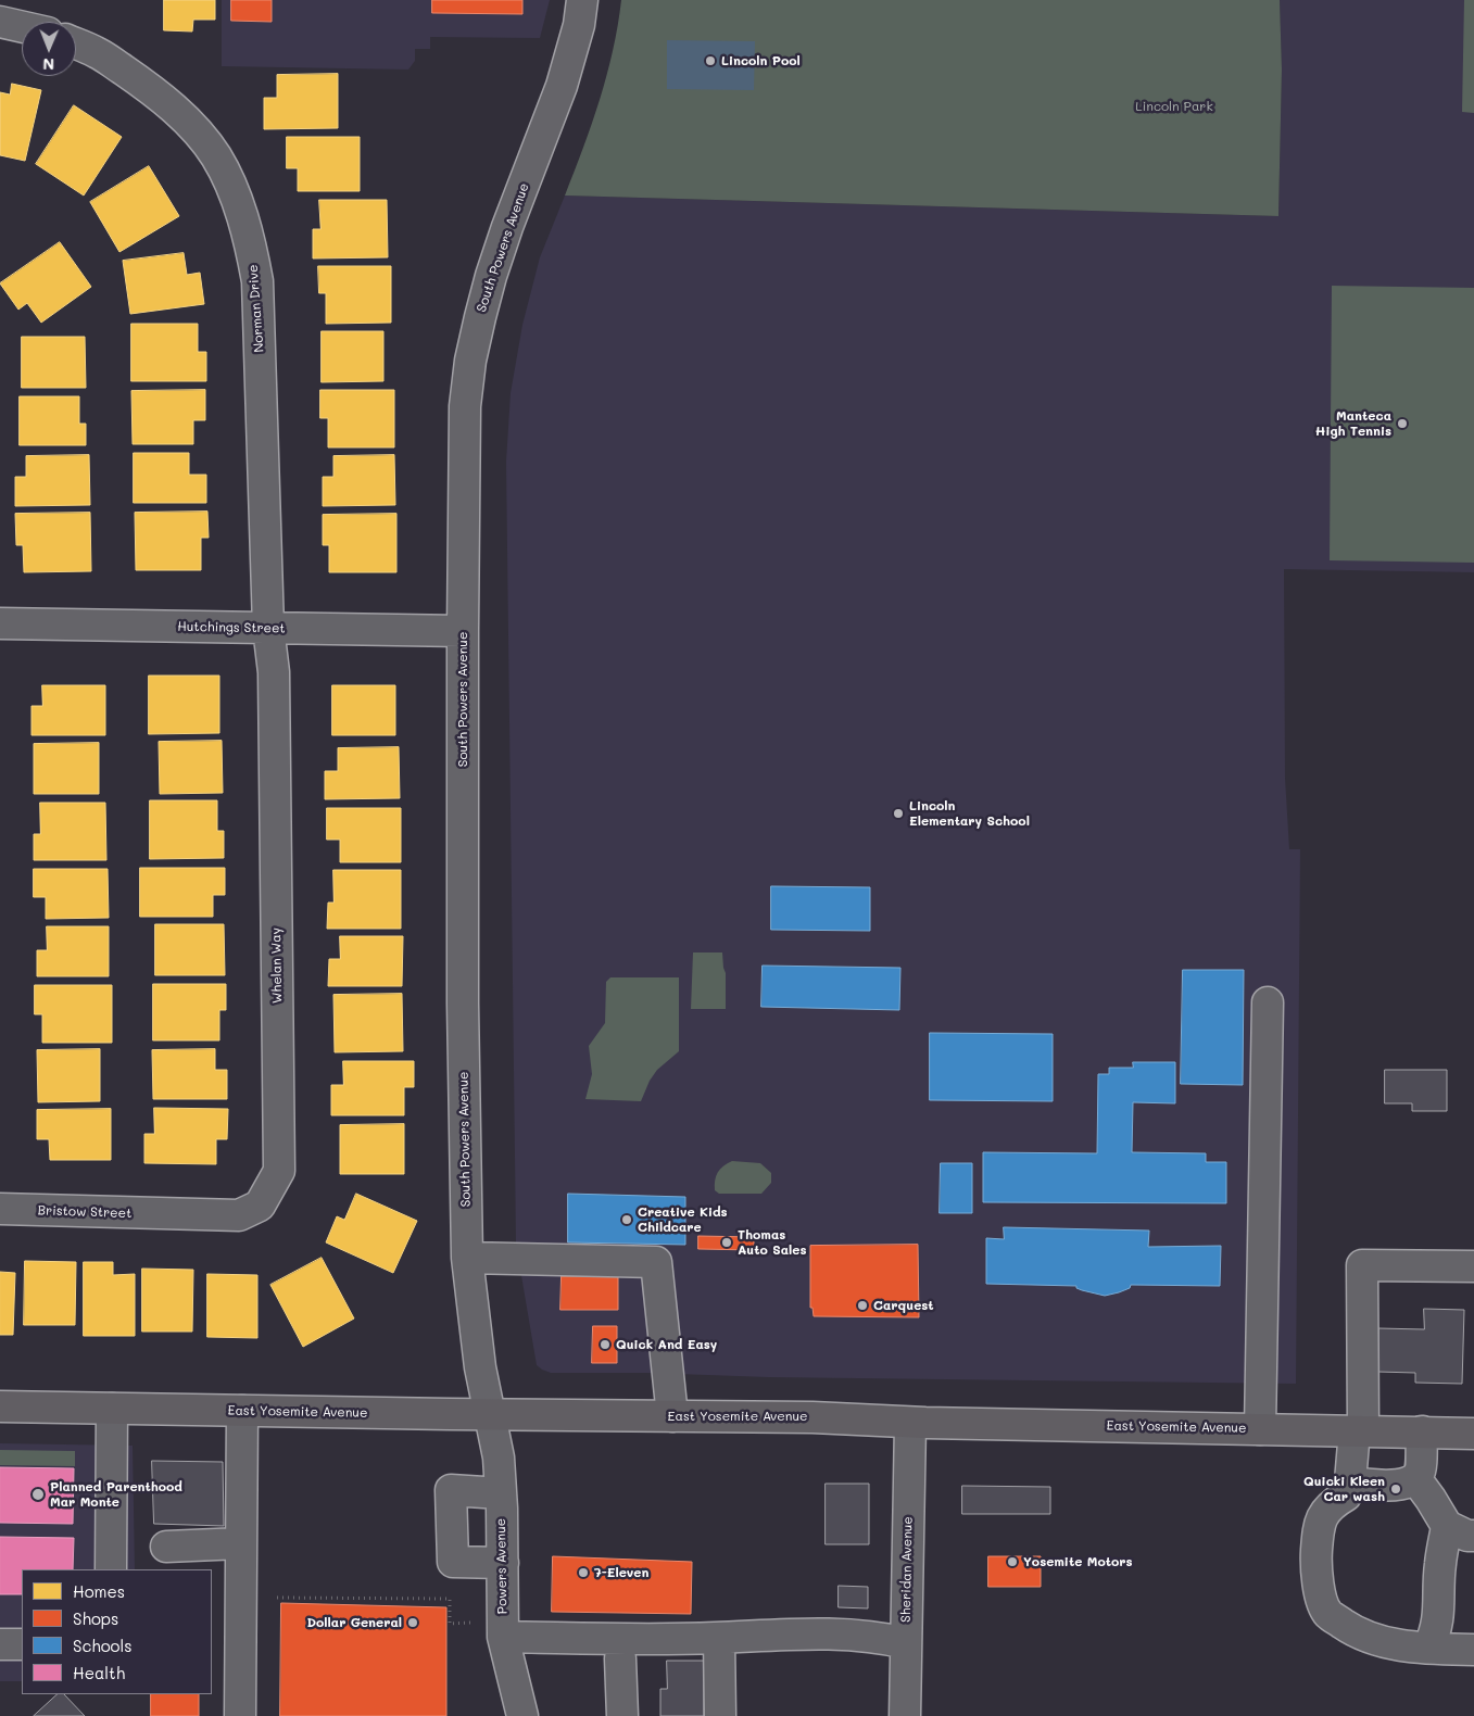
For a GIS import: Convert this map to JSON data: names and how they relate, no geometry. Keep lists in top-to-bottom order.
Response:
{
  "streets": {
    "main road": ["East Yosemite Avenue"],
    "street": [
      "South Powers Avenue",
      "Norman Drive",
      "Hutchings Street",
      "Whelan Way",
      "Bristow Street",
      "Powers Avenue",
      "Sheridan Avenue"
    ]
  },
  "crossings": [
    ["South Powers Avenue", "Hutchings Street"],
    ["South Powers Avenue", "East Yosemite Avenue"],
    ["South Powers Avenue", "Powers Avenue"],
    ["Norman Drive", "Hutchings Street"],
    ["Norman Drive", "Whelan Way"],
    ["Hutchings Street", "Whelan Way"],
    ["Whelan Way", "Bristow Street"],
    ["East Yosemite Avenue", "Powers Avenue"],
    ["East Yosemite Avenue", "Sheridan Avenue"]
  ],
  "parks": ["Lincoln Park"],
  "places": [
    "Lincoln Pool",
    "Manteca High Tennis",
    "Lincoln Elementary School",
    "Creative Kids Childcare",
    "Thomas Auto Sales",
    "Carquest",
    "Quick And Easy",
    "Quicki Kleen Car wash",
    "Planned Parenthood Mar Monte",
    "Yosemite Motors",
    "7-Eleven",
    "Dollar General"
  ],
  "legend": [
    "Homes",
    "Shops",
    "Schools",
    "Health"
  ],
  "north": "bottom"
}
